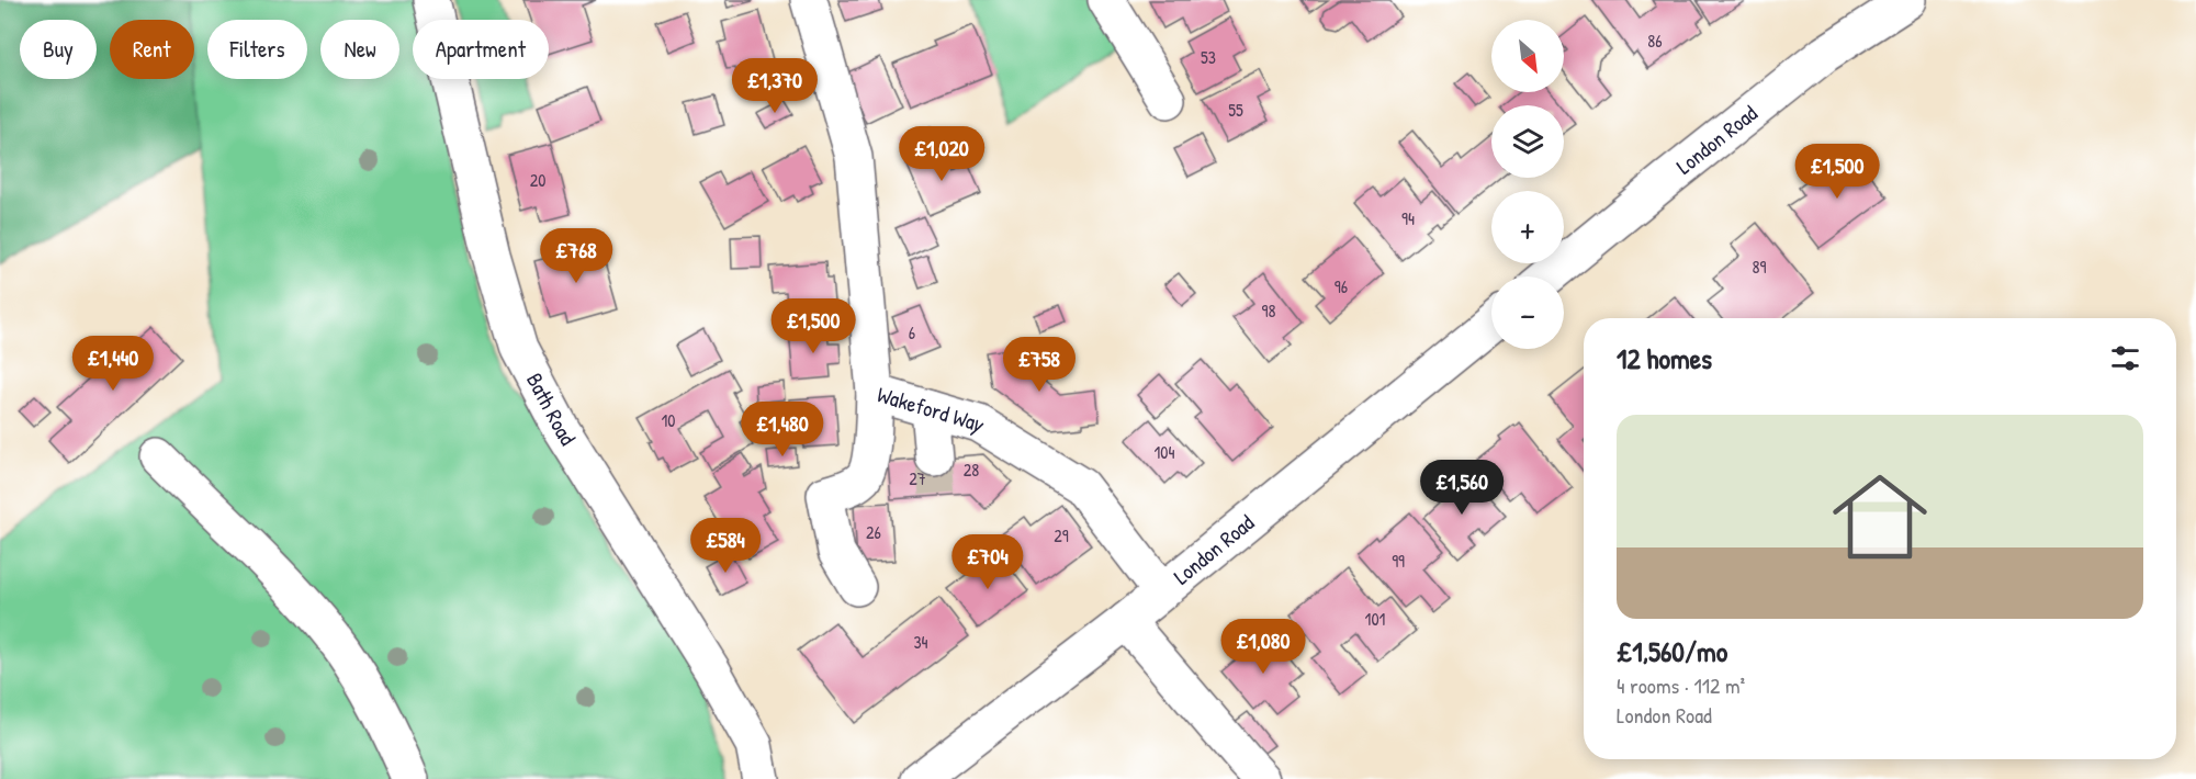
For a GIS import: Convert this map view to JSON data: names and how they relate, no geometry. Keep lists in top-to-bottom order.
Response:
{
  "streets": {
    "main road": ["London Road", "Bath Road", "Wakeford Way"]
  },
  "crossings": [
    ["London Road", "Wakeford Way"]
  ],
  "house_numbers": [
    "86",
    "53",
    "55",
    "20",
    "94",
    "89",
    "96",
    "98",
    "6",
    "10",
    "104",
    "28",
    "27",
    "26",
    "29",
    "99",
    "101",
    "34"
  ],
  "north": "bottom right",
  "page": {
    "map_buttons": ["+", "−"],
    "chip": [
      "Buy",
      "Rent",
      "Filters",
      "New",
      "Apartment"
    ],
    "price": [
      "£1,370",
      "£1,020",
      "£1,500",
      "£768",
      "£1,500",
      "£1,440",
      "£758",
      "£1,480",
      "£1,560",
      "£584",
      "£704",
      "£1,080"
    ],
    "heading": "12 homes",
    "list": [
      {
        "name": "£1,560/mo",
        "note": "4 rooms · 112 m² · London Road"
      }
    ]
  }
}
